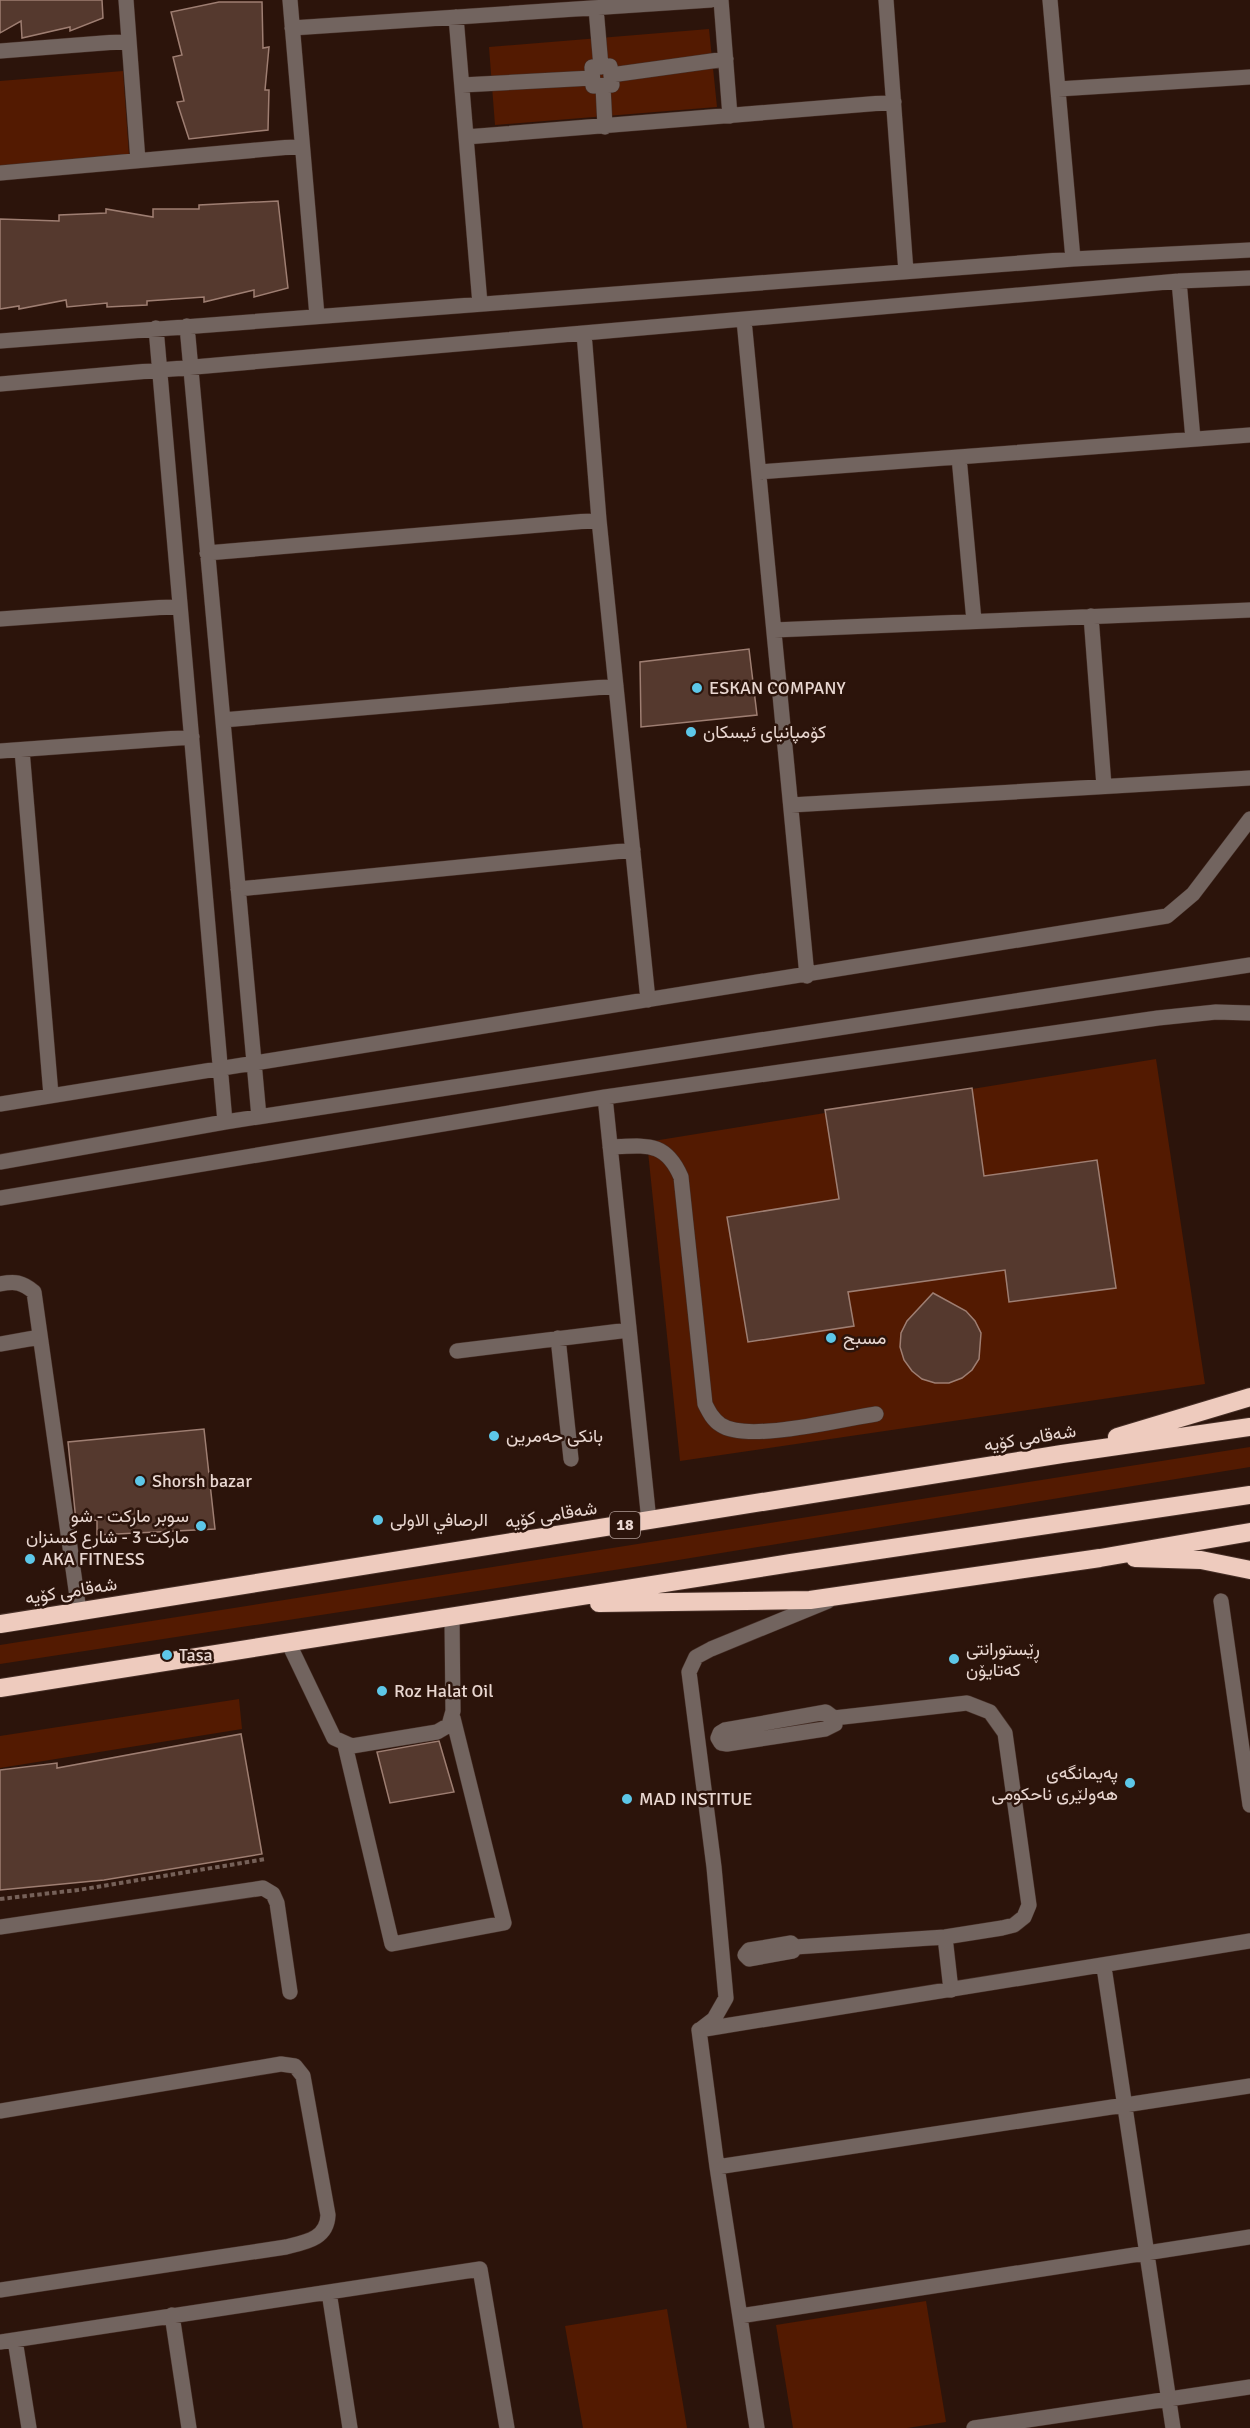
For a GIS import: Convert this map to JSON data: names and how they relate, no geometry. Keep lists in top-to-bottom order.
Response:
{
  "streets": {
    "highway": ["شەقامی کۆیە", "18"]
  },
  "places": [
    "ESKAN COMPANY",
    "کۆمپانیای ئیسکان",
    "مسبح",
    "بانكی حه‌مرین",
    "Shorsh bazar",
    "الرصافي الاولى",
    "سوبر ماركت - شو ماركت 3 - شارع كسنزان",
    "AKA FITNESS",
    "Tasa",
    "ڕێستورانتی کەتایۆن",
    "Roz Halat Oil",
    "پەیمانگەی هەولێری ناحکومی",
    "MAD INSTITUE"
  ]
}
